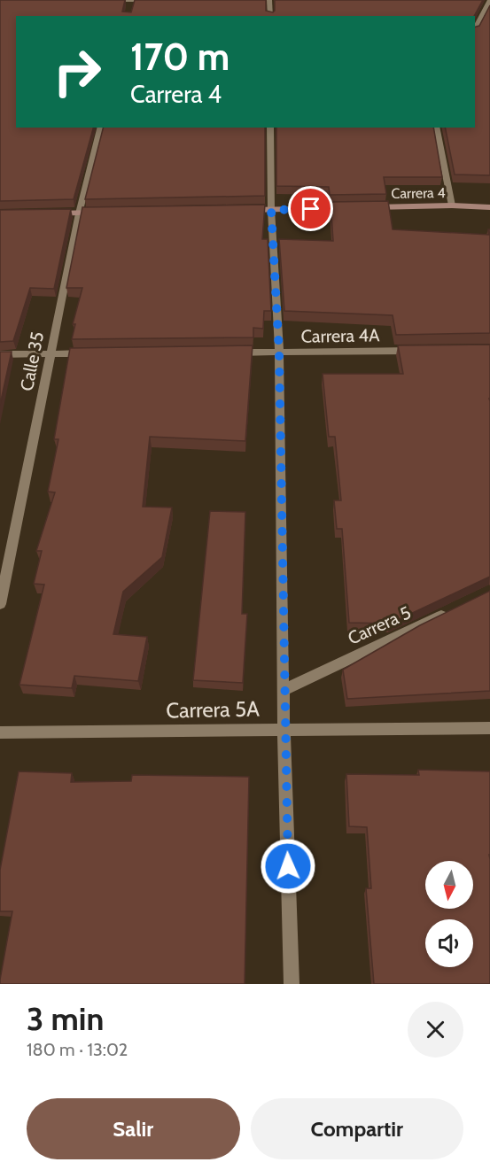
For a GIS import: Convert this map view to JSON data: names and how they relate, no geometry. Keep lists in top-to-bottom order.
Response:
{
  "streets": {
    "street": [
      "Carrera 4",
      "Carrera 4A",
      "Calle 35",
      "Carrera 5",
      "Carrera 5A"
    ]
  },
  "north": "bottom",
  "page": {
    "turn": ["170 m", "Carrera 4"],
    "heading": ["3 min", "180 m · 13:02"],
    "buttons": ["Salir", "Compartir"]
  }
}
